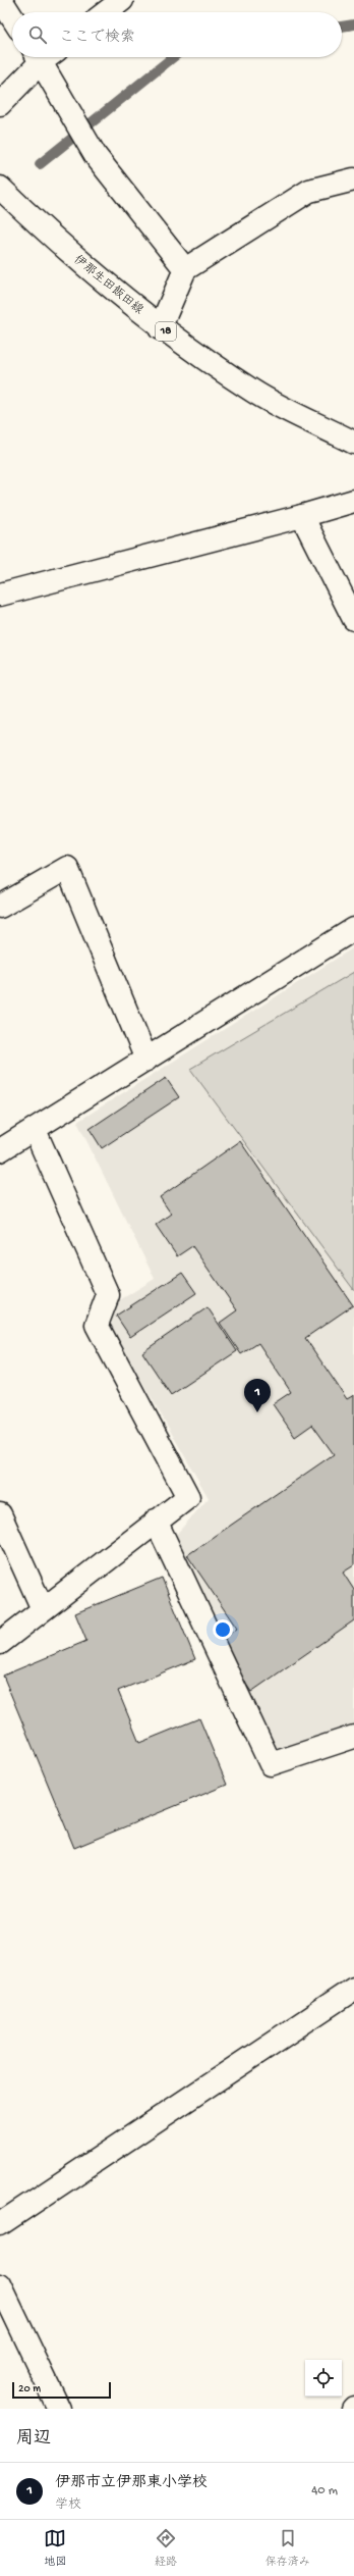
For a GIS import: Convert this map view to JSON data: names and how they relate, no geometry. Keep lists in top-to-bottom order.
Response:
{
  "streets": {
    "street": ["伊那生田飯田線", "18"]
  },
  "scale_bar": "20 m",
  "page": {
    "search": "ここで検索",
    "pins": "1",
    "scale": "20 m",
    "heading": "周辺",
    "list": [
      {
        "mark": "1",
        "name": "伊那市立伊那東小学校",
        "note": "学校",
        "value": "40 m"
      }
    ],
    "nav": ["地図", "経路", "保存済み"]
  }
}
